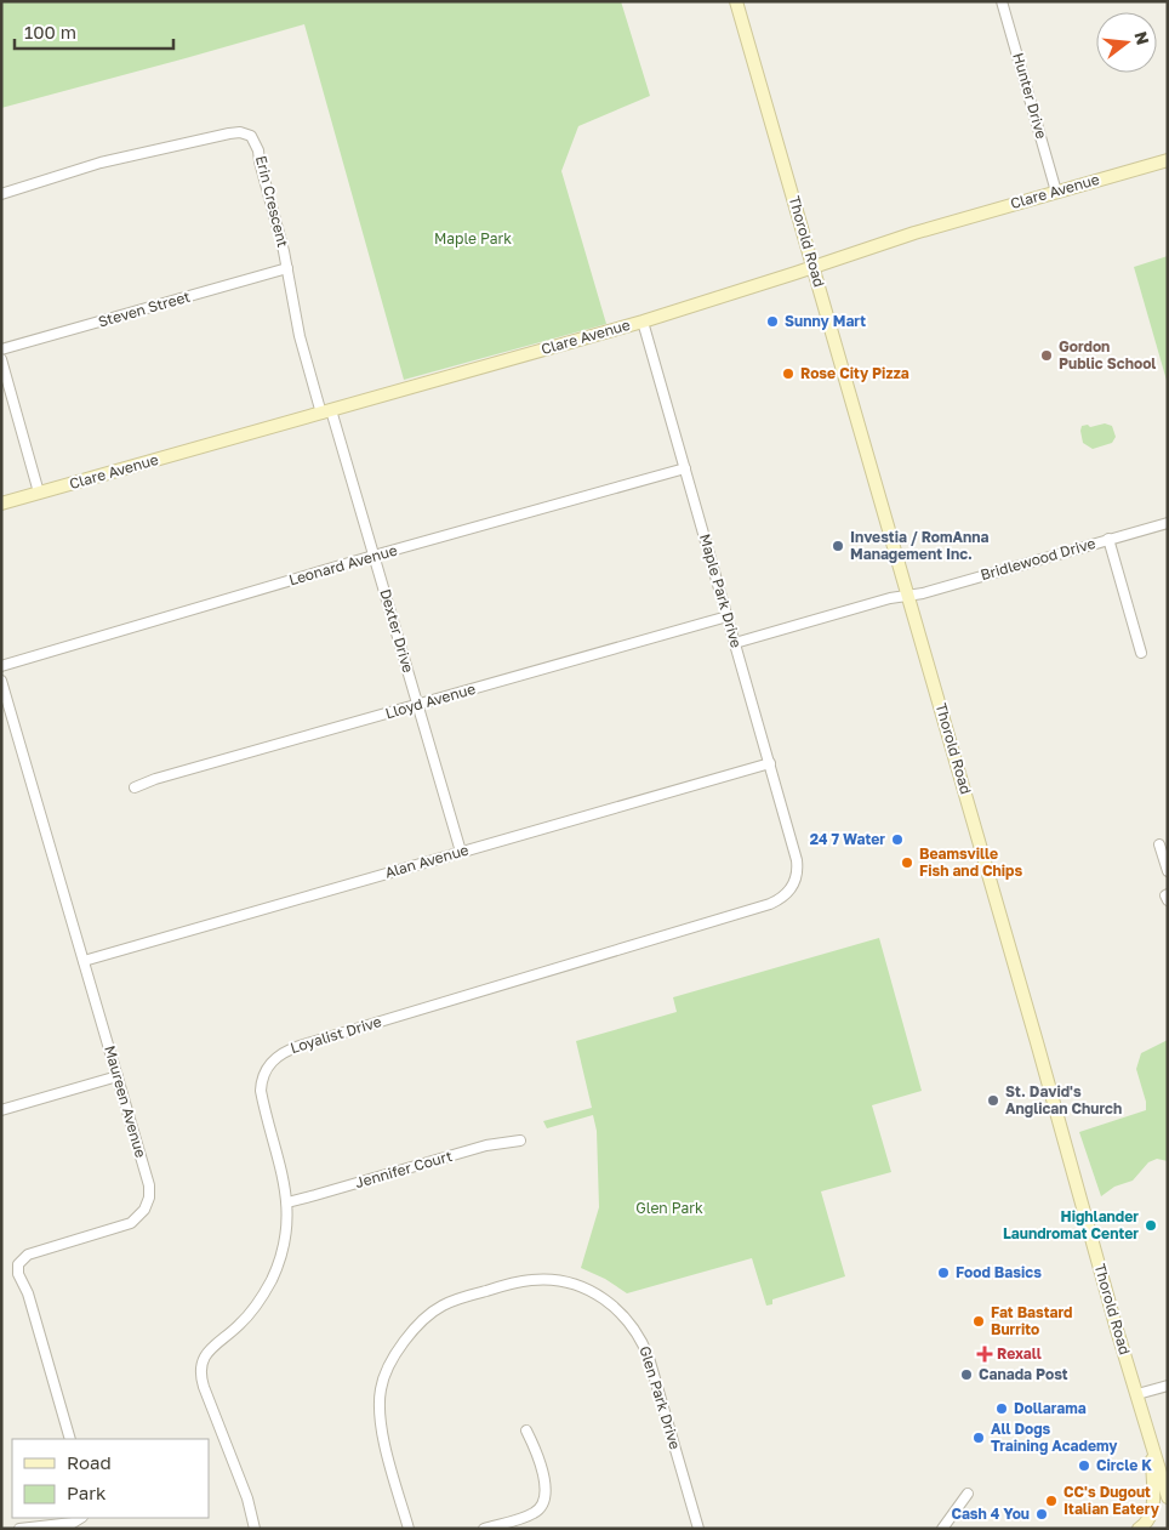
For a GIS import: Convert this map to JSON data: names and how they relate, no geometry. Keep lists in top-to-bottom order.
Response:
{
  "streets": {
    "street": [
      "Hunter Drive",
      "Clare Avenue",
      "Erin Crescent",
      "Thorold Road",
      "Steven Street",
      "Bridlewood Drive",
      "Leonard Avenue",
      "Maple Park Drive",
      "Dexter Drive",
      "Lloyd Avenue",
      "Alan Avenue",
      "Loyalist Drive",
      "Maureen Avenue",
      "Jennifer Court",
      "Glen Park Drive"
    ]
  },
  "crossings": [
    ["Hunter Drive", "Clare Avenue"],
    ["Clare Avenue", "Erin Crescent"],
    ["Clare Avenue", "Thorold Road"],
    ["Clare Avenue", "Maple Park Drive"],
    ["Clare Avenue", "Dexter Drive"],
    ["Erin Crescent", "Steven Street"],
    ["Erin Crescent", "Dexter Drive"],
    ["Thorold Road", "Bridlewood Drive"],
    ["Leonard Avenue", "Maple Park Drive"],
    ["Leonard Avenue", "Dexter Drive"],
    ["Maple Park Drive", "Lloyd Avenue"],
    ["Maple Park Drive", "Alan Avenue"],
    ["Maple Park Drive", "Loyalist Drive"],
    ["Dexter Drive", "Lloyd Avenue"],
    ["Dexter Drive", "Alan Avenue"],
    ["Alan Avenue", "Maureen Avenue"],
    ["Loyalist Drive", "Jennifer Court"]
  ],
  "parks": ["Maple Park", "Glen Park"],
  "places": {
    "other": [
      "Sunny Mart",
      "Gordon Public School",
      "Rose City Pizza",
      "Investia / RomAnna Management Inc.",
      "24 7 Water",
      "Beamsville Fish and Chips",
      "St. David's Anglican Church",
      "Highlander Laundromat Center",
      "Food Basics",
      "Fat Bastard Burrito",
      "Canada Post",
      "Dollarama",
      "All Dogs Training Academy",
      "Circle K",
      "CC's Dugout Italian Eatery",
      "Cash 4 You"
    ],
    "health": ["Rexall"]
  },
  "legend": ["Road", "Park"],
  "scale_bar": "100 m",
  "north": "right"
}
